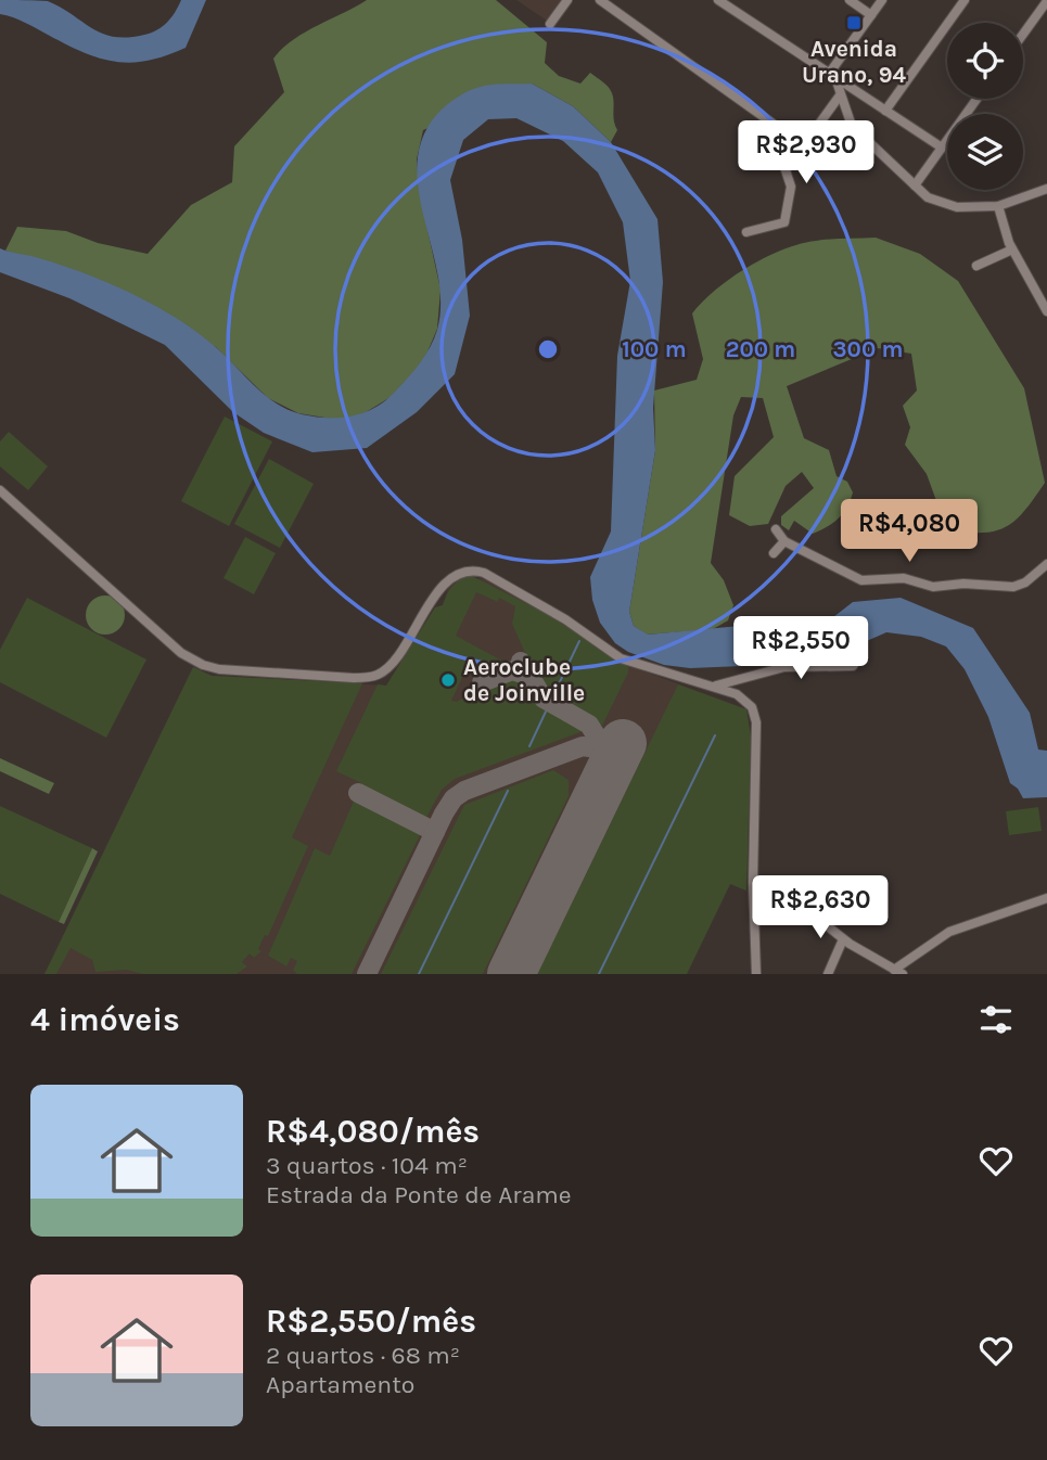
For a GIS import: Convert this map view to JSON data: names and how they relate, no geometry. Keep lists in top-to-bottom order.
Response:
{
  "places": {
    "transit": ["Avenida Urano, 94"],
    "other": ["Aeroclube de Joinville"]
  },
  "page": {
    "price": [
      "R$2,930",
      "R$4,080",
      "R$2,550",
      "R$2,630"
    ],
    "heading": "4 imóveis",
    "list": [
      {
        "name": "R$4,080/mês",
        "note": "3 quartos · 104 m² · Estrada da Ponte de Arame"
      },
      {
        "name": "R$2,550/mês",
        "note": "2 quartos · 68 m² · Apartamento"
      }
    ]
  },
  "rings": ["100 m", "200 m", "300 m"]
}
